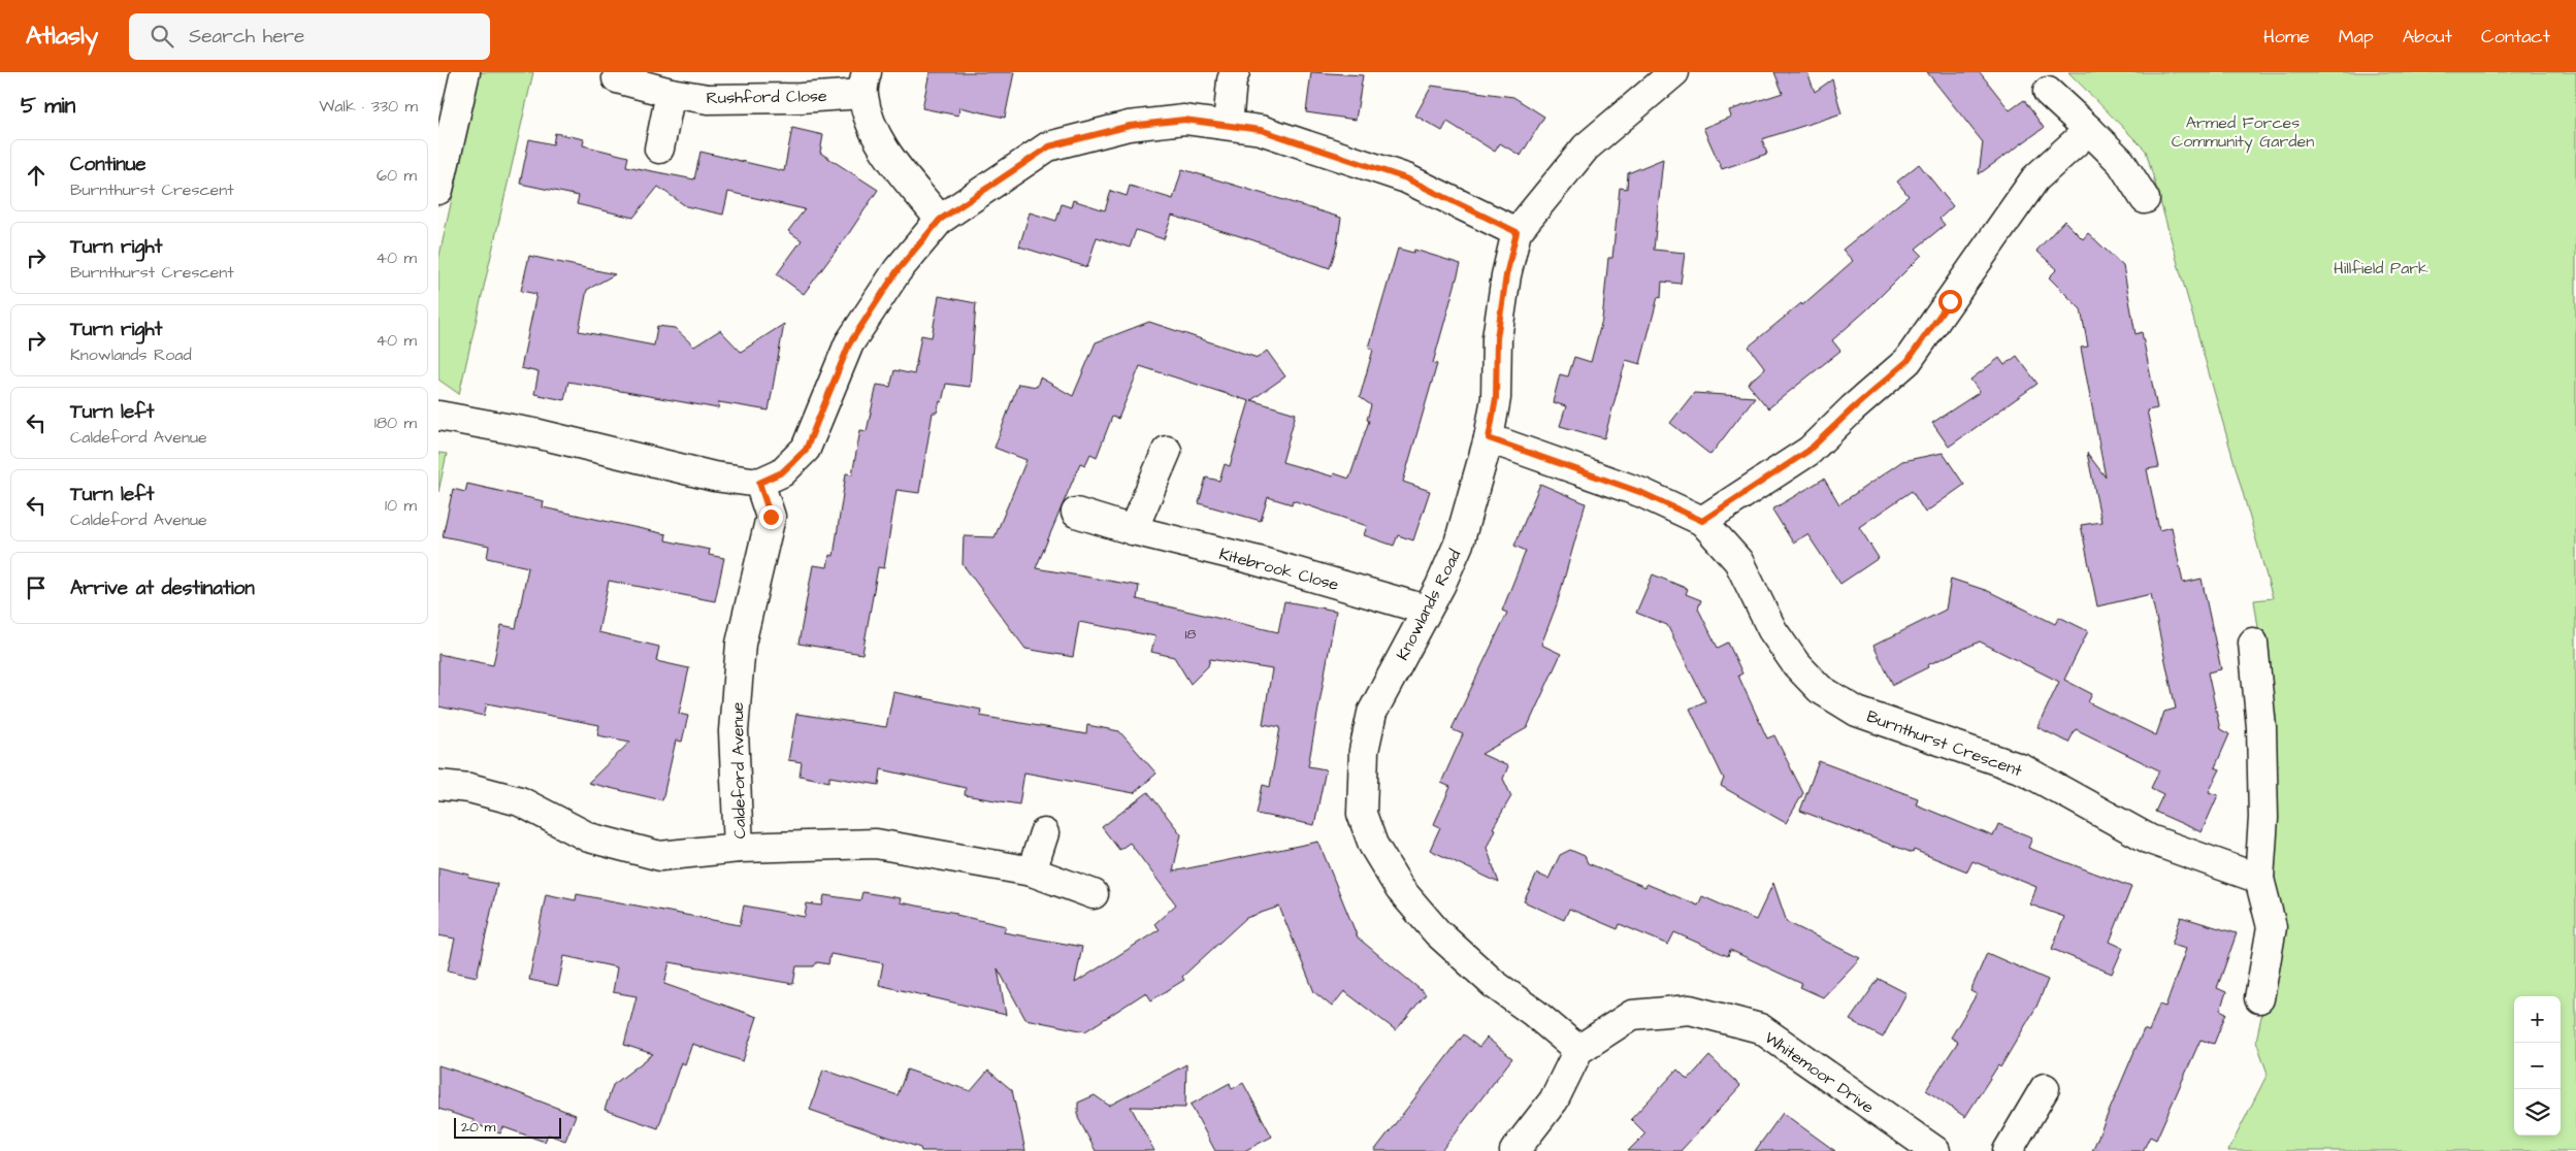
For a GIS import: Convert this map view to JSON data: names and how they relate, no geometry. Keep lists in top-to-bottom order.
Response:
{
  "streets": {
    "street": [
      "Rushford Close",
      "Kitebrook Close",
      "Knowlands Road",
      "Burnthurst Crescent",
      "Caldeford Avenue",
      "Whitemoor Drive"
    ]
  },
  "crossings": [
    ["Kitebrook Close", "Knowlands Road"],
    ["Knowlands Road", "Burnthurst Crescent"],
    ["Knowlands Road", "Whitemoor Drive"]
  ],
  "parks": ["Armed Forces Community Garden", "Hillfield Park"],
  "house_numbers": ["18"],
  "scale_bar": "20 m",
  "page": {
    "header": "Atlasly",
    "search": "Search here",
    "nav": [
      "Home",
      "Map",
      "About",
      "Contact"
    ],
    "heading": ["5 min", "Walk · 330 m"],
    "list": [
      ["Continue", "Burnthurst Crescent", "60 m"],
      ["Turn right", "Burnthurst Crescent", "40 m"],
      ["Turn right", "Knowlands Road", "40 m"],
      ["Turn left", "Caldeford Avenue", "180 m"],
      ["Turn left", "Caldeford Avenue", "10 m"],
      "Arrive at destination"
    ],
    "map_buttons": ["+", "−"],
    "scale": "20 m"
  }
}
